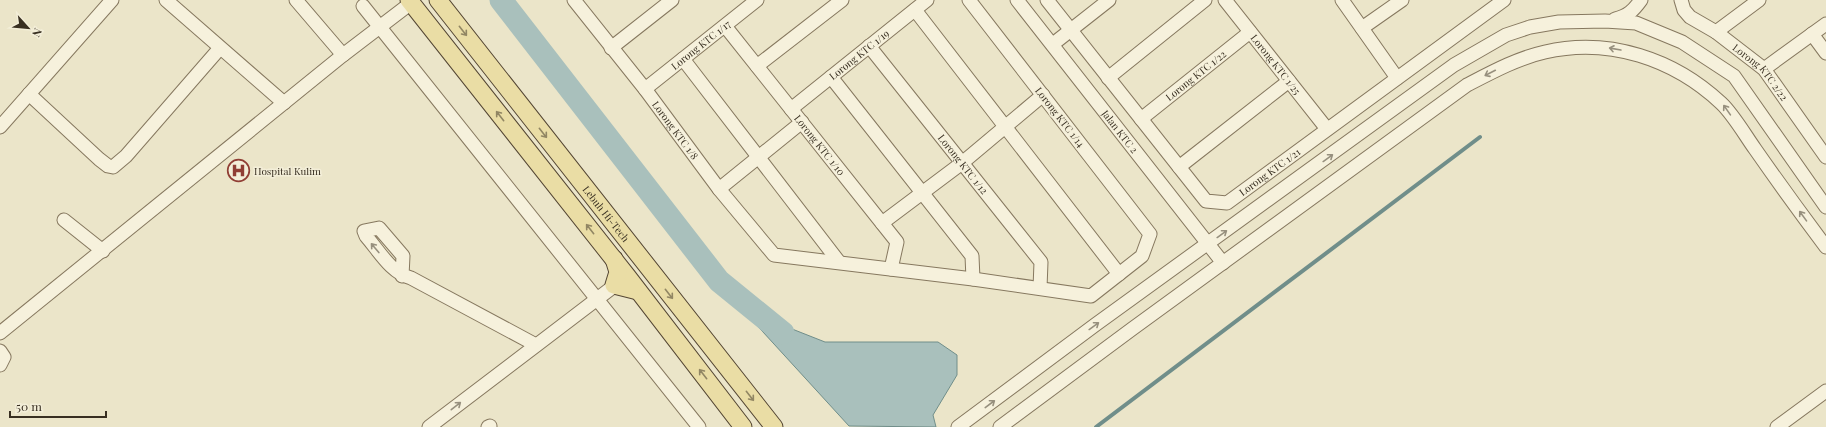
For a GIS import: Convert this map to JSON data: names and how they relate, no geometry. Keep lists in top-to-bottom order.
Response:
{
  "streets": {
    "main road": ["Lebuh Hi-Tech"],
    "street": [
      "Lorong KTC 1/17",
      "Lorong KTC 1/19",
      "Lorong KTC 1/25",
      "Lorong KTC 2/22",
      "Lorong KTC 1/22",
      "Lorong KTC 1/14",
      "Lorong KTC 1/8",
      "Jalan KTC 2",
      "Lorong KTC 1/10",
      "Lorong KTC 1/12",
      "Lorong KTC 1/21"
    ]
  },
  "crossings": [
    ["Lorong KTC 1/17", "Lorong KTC 1/8"],
    ["Lorong KTC 1/17", "Lorong KTC 1/10"],
    ["Lorong KTC 1/19", "Lorong KTC 1/10"],
    ["Lorong KTC 1/19", "Lorong KTC 1/12"],
    ["Lorong KTC 1/25", "Lorong KTC 1/22"],
    ["Lorong KTC 1/25", "Lorong KTC 1/21"],
    ["Lorong KTC 1/22", "Lorong KTC 1/21"]
  ],
  "places": {
    "hospital": ["Hospital Kulim"]
  },
  "scale_bar": "50 m",
  "north": "bottom right"
}
